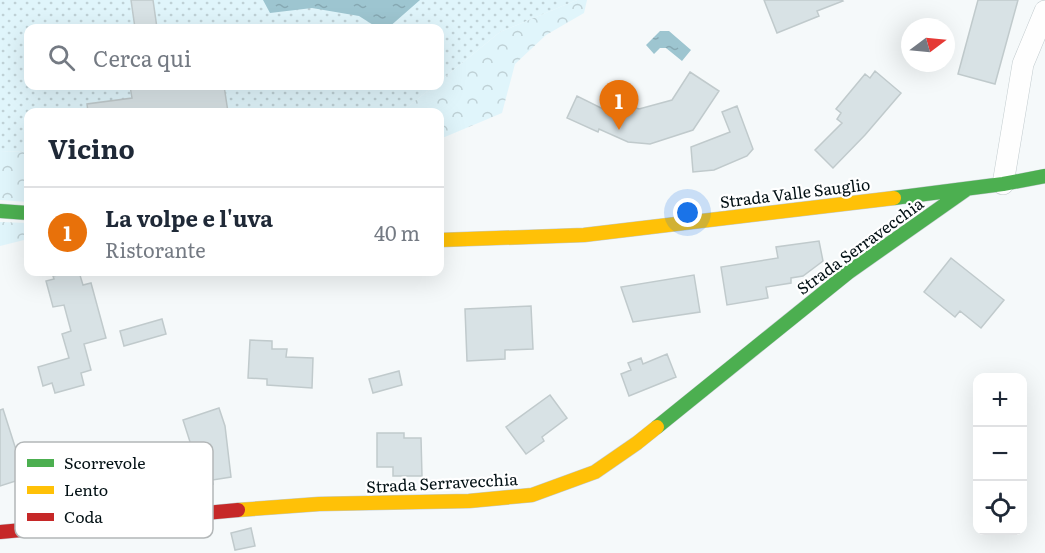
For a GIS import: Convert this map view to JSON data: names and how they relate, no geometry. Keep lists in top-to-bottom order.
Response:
{
  "streets": {
    "street": ["Strada Valle Sauglio", "Strada Serravecchia"]
  },
  "crossings": [
    ["Strada Valle Sauglio", "Strada Serravecchia"]
  ],
  "legend": ["Scorrevole", "Lento", "Coda"],
  "north": "right",
  "page": {
    "search": "Cerca qui",
    "pins": "1",
    "heading": "Vicino",
    "list": [
      {
        "mark": "1",
        "name": "La volpe e l'uva",
        "note": "Ristorante",
        "value": "40 m"
      }
    ],
    "map_buttons": ["+", "−"]
  }
}
